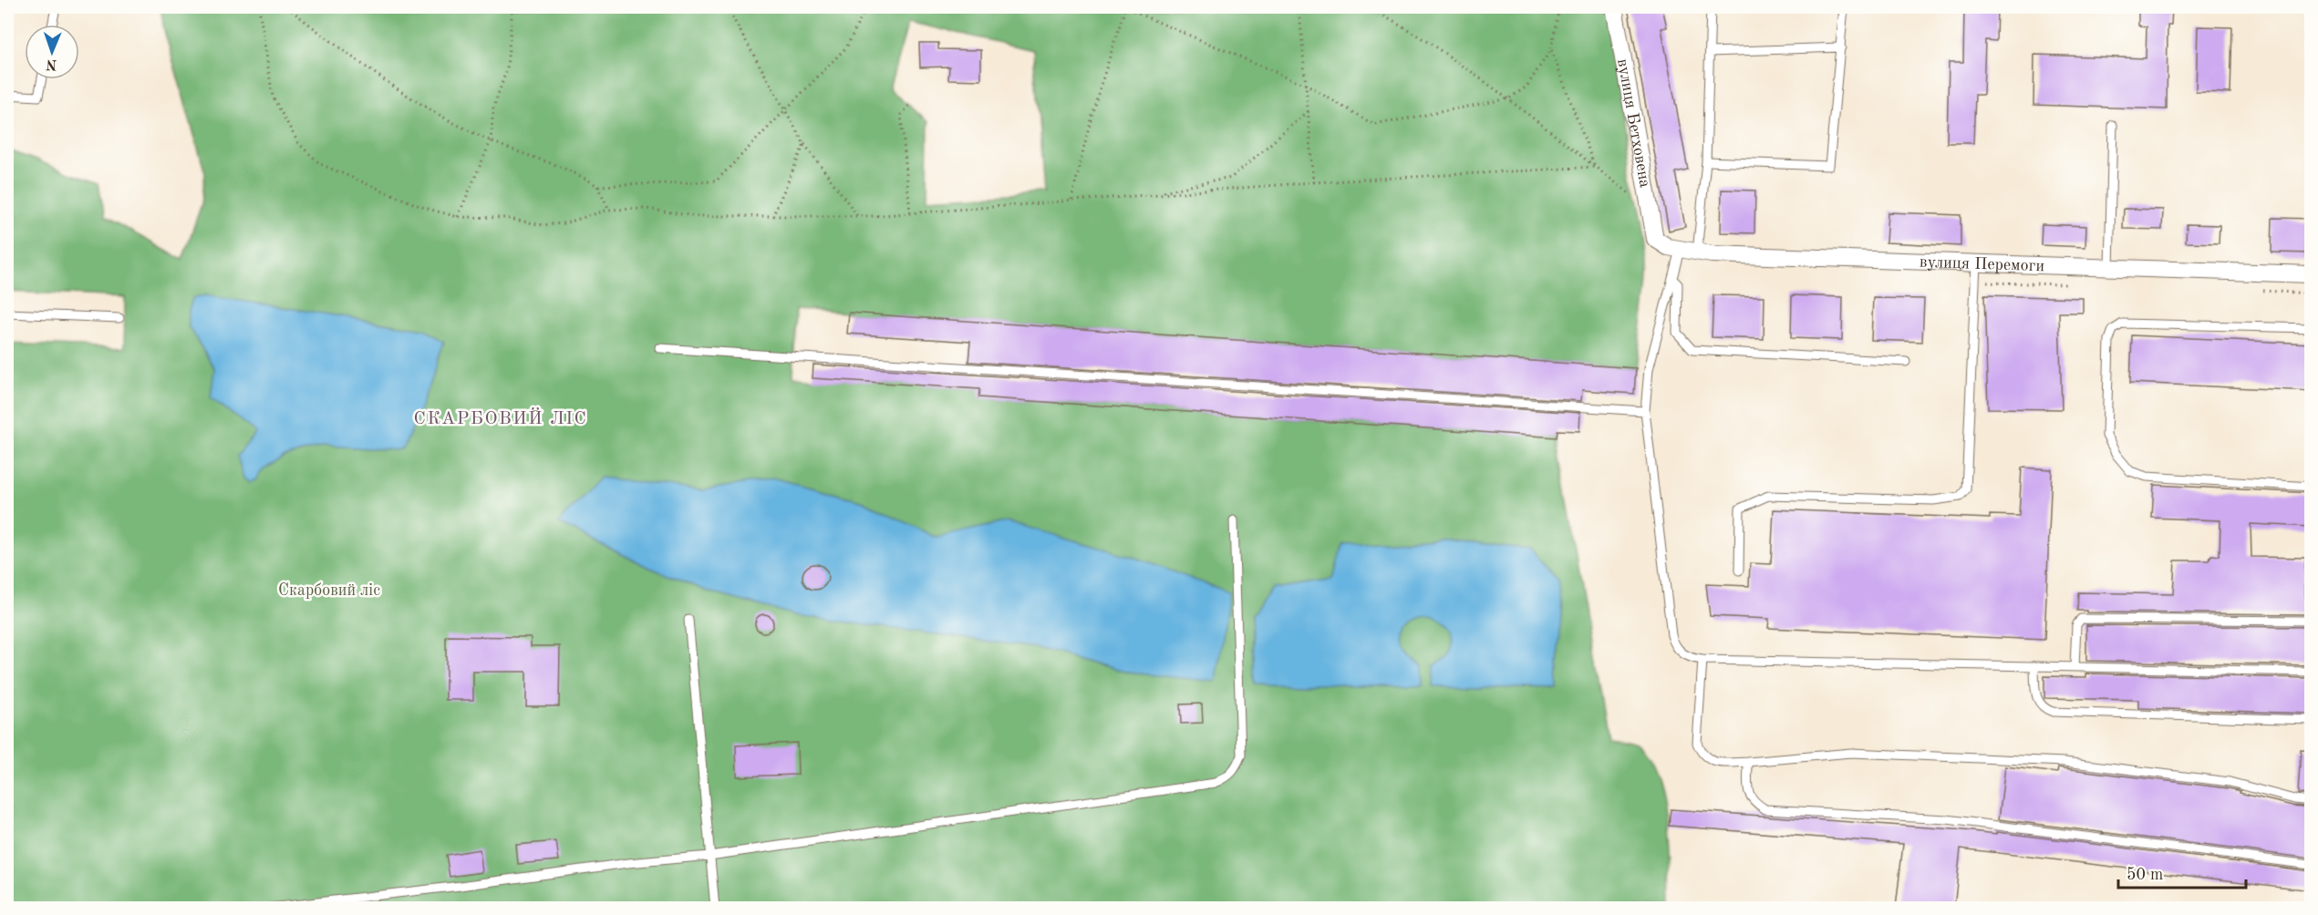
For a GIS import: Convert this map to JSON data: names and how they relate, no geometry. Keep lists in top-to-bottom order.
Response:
{
  "streets": {
    "street": ["вулиця Бетховена", "вулиця Перемоги"]
  },
  "crossings": [
    ["вулиця Бетховена", "вулиця Перемоги"]
  ],
  "districts": ["СКАРБОВИЙ ЛІС"],
  "parks": ["Скарбовий ліс"],
  "scale_bar": "50 m",
  "north": "bottom"
}
